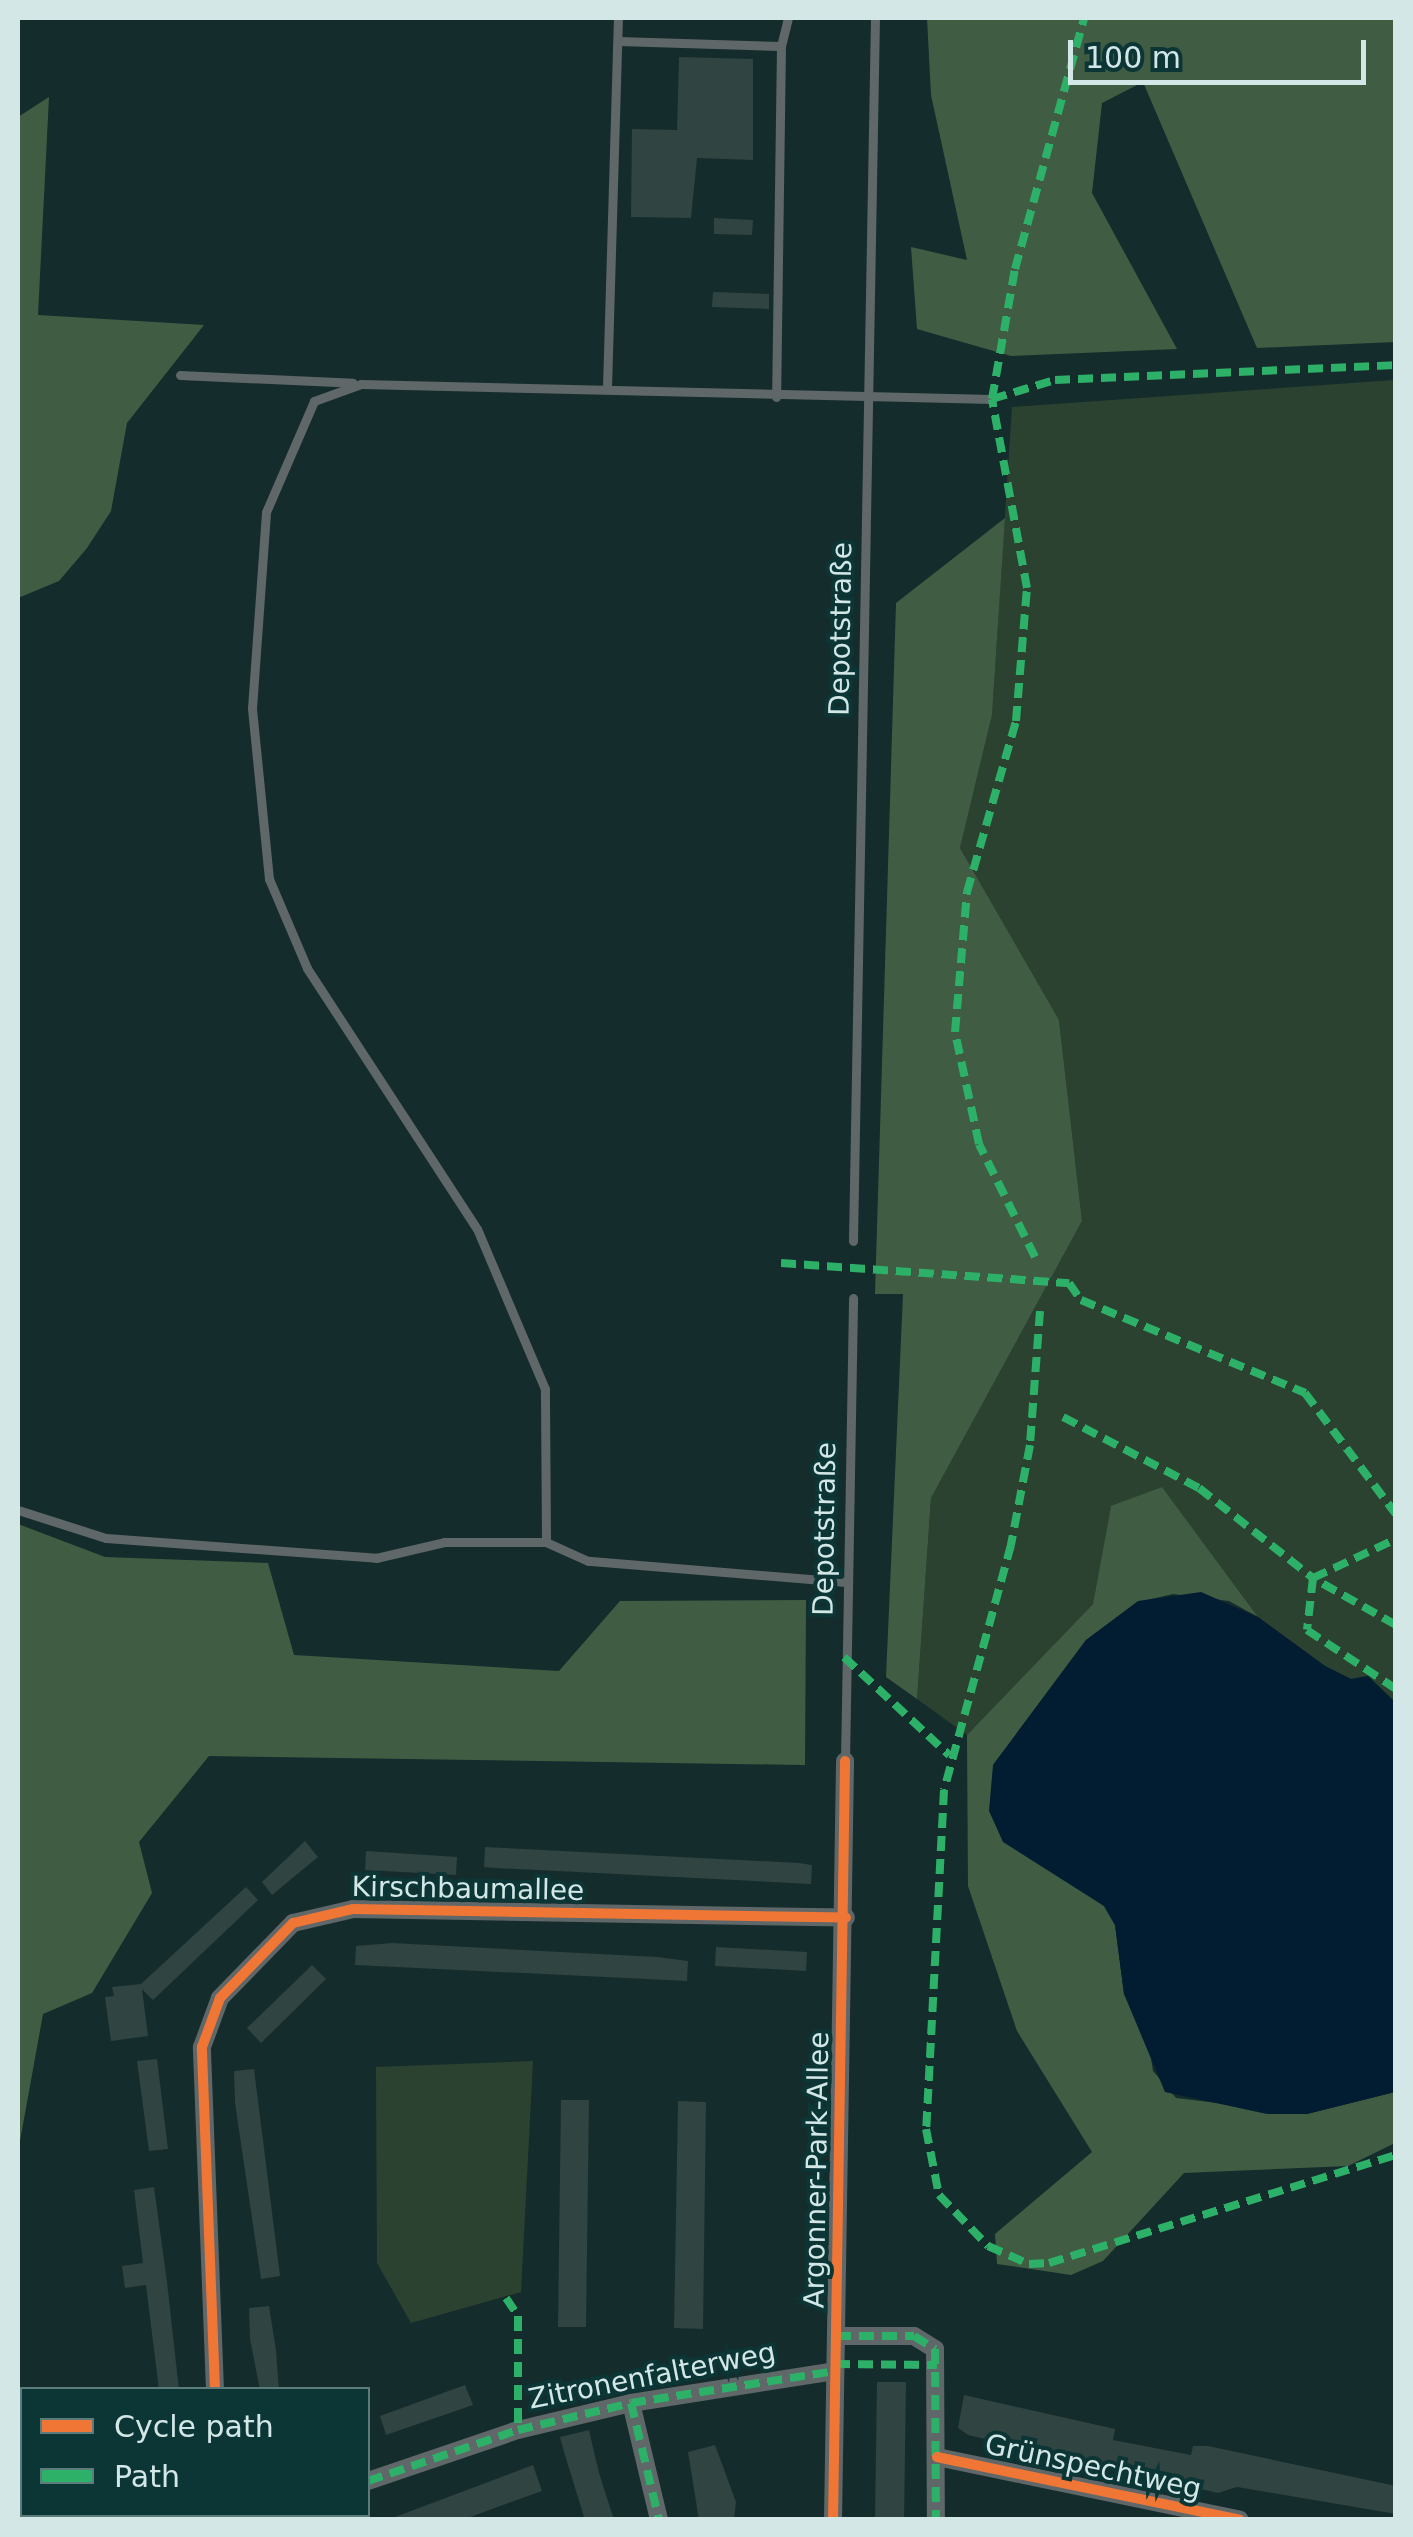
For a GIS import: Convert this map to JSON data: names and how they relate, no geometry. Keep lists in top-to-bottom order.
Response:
{
  "streets": {
    "street": [
      "Kirschbaumallee",
      "Argonner-Park-Allee",
      "Zitronenfalterweg",
      "Grünspechtweg"
    ],
    "lane": ["Depotstraße"]
  },
  "crossings": [
    ["Depotstraße", "Argonner-Park-Allee"],
    ["Kirschbaumallee", "Argonner-Park-Allee"],
    ["Argonner-Park-Allee", "Zitronenfalterweg"]
  ],
  "legend": ["Cycle path", "Path"],
  "scale_bar": "100 m"
}
